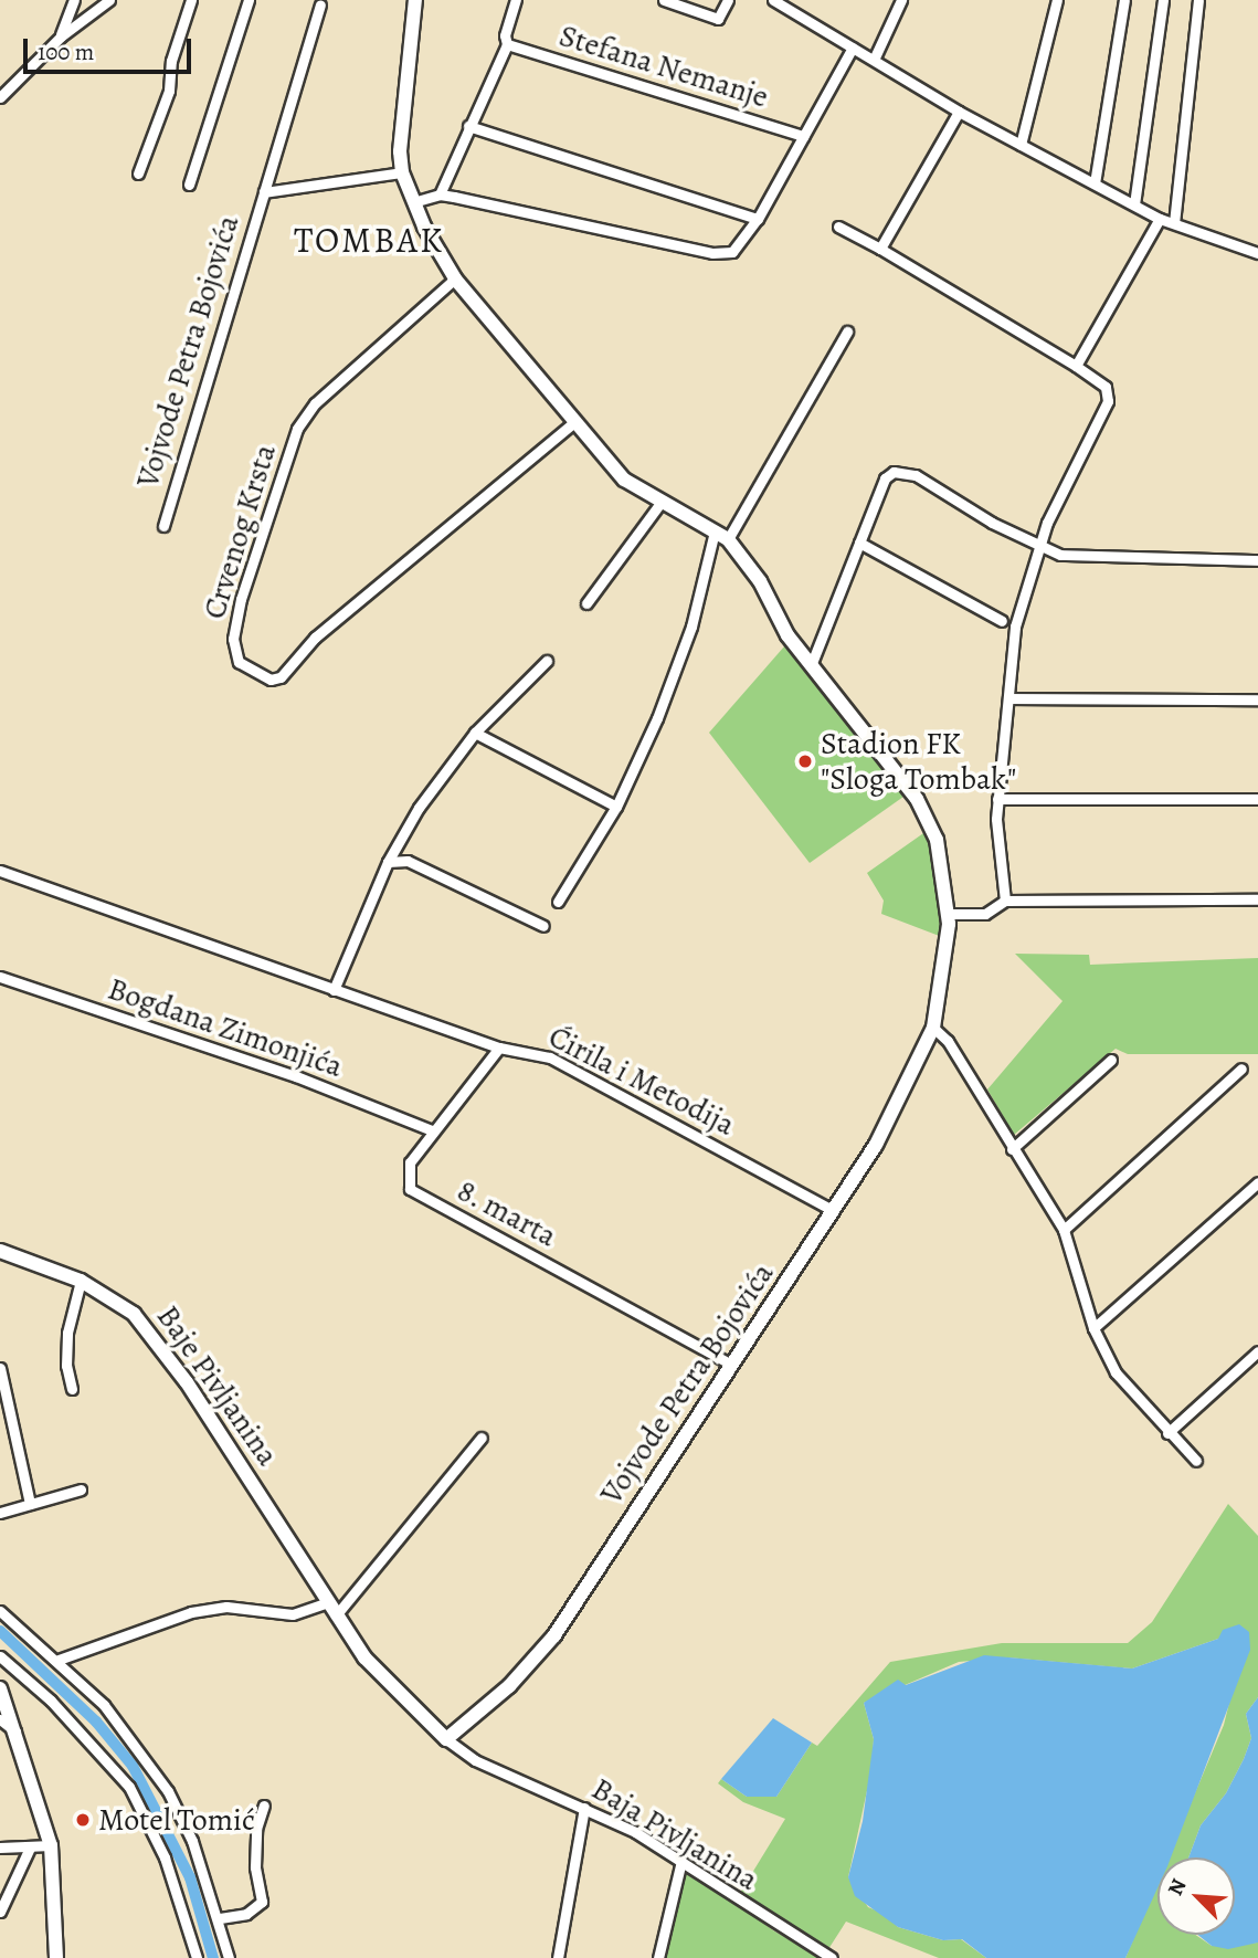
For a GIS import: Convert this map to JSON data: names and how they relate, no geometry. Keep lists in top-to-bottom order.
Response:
{
  "streets": {
    "street": [
      "Stefana Nemanje",
      "Vojvode Petra Bojovića",
      "Crvenog Krsta",
      "Bogdana Zimonjića",
      "Ćirila i Metodija",
      "8. marta",
      "Baje Pivljanina",
      "Baja Pivljanina"
    ]
  },
  "crossings": [
    ["Stefana Nemanje", "Vojvode Petra Bojovića"],
    ["Vojvode Petra Bojovića", "Crvenog Krsta"],
    ["Vojvode Petra Bojovića", "Ćirila i Metodija"],
    ["Vojvode Petra Bojovića", "8. marta"],
    ["Vojvode Petra Bojovića", "Baje Pivljanina"],
    ["Vojvode Petra Bojovića", "Baja Pivljanina"],
    ["Bogdana Zimonjića", "8. marta"],
    ["Ćirila i Metodija", "8. marta"],
    ["Baje Pivljanina", "Baja Pivljanina"]
  ],
  "districts": ["TOMBAK"],
  "places": ["Stadion FK \"Sloga Tombak\"", "Motel Tomić"],
  "scale_bar": "100 m",
  "north": "top left"
}
